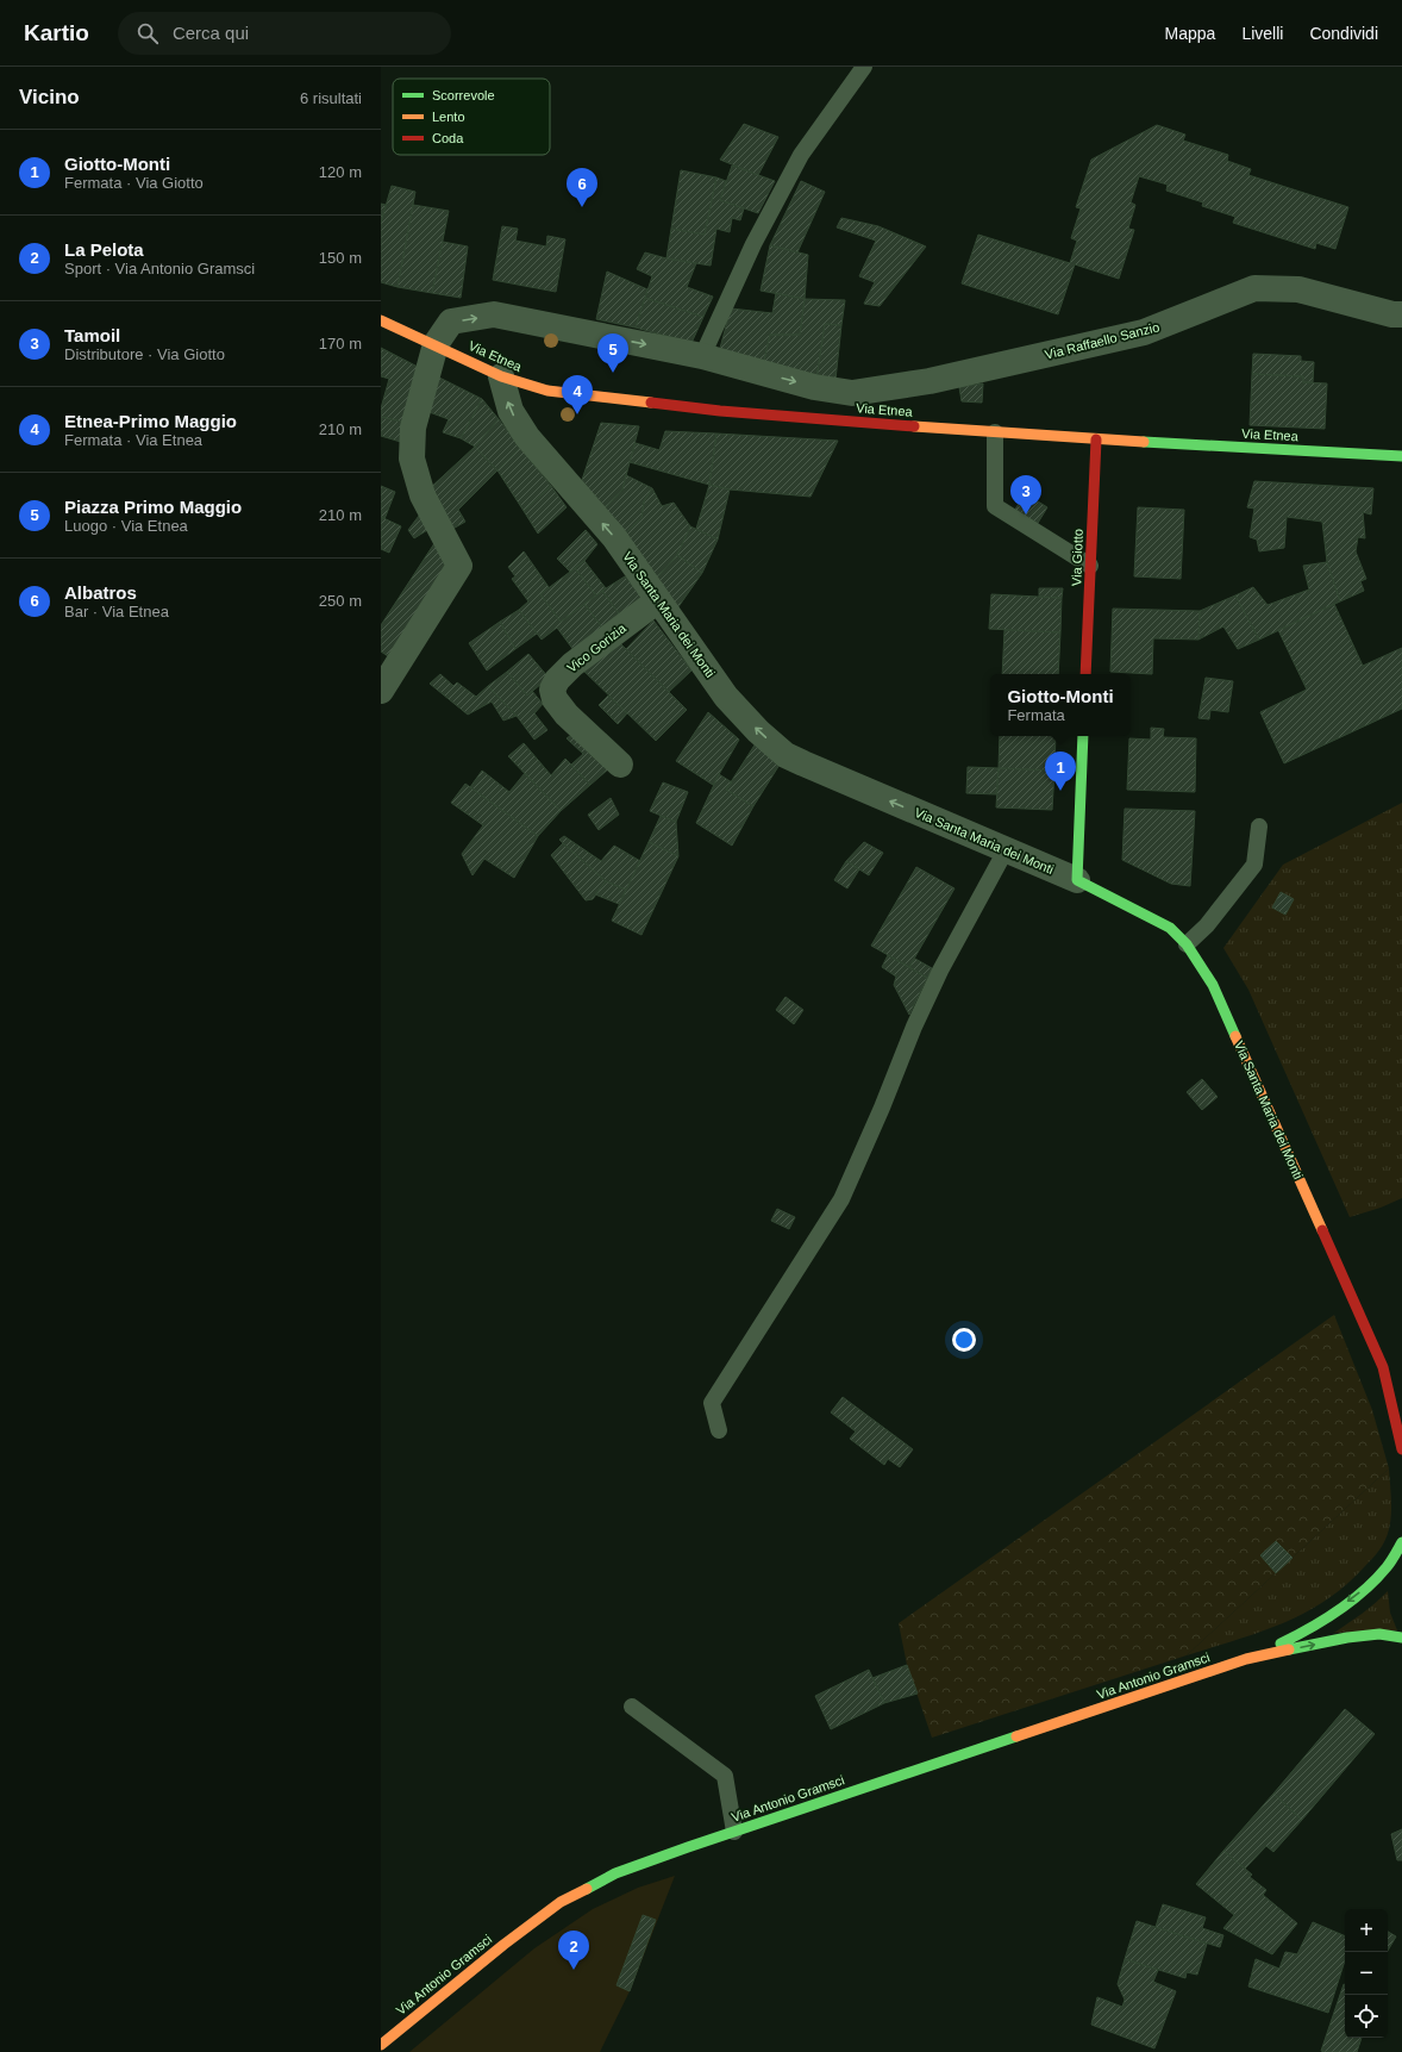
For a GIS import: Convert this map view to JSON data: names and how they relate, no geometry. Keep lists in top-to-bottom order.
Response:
{
  "streets": {
    "main road": [
      "Via Etnea",
      "Via Giotto",
      "Via Santa Maria dei Monti",
      "Via Antonio Gramsci"
    ],
    "street": ["Via Raffaello Sanzio", "Vico Gorizia"]
  },
  "crossings": [
    ["Via Raffaello Sanzio", "Via Etnea"],
    ["Via Etnea", "Via Giotto"],
    ["Via Etnea", "Via Santa Maria dei Monti"],
    ["Via Santa Maria dei Monti", "Vico Gorizia"]
  ],
  "one_way": ["Via Raffaello Sanzio", "Via Santa Maria dei Monti"],
  "legend": ["Scorrevole", "Lento", "Coda"],
  "page": {
    "header": "Kartio",
    "search": "Cerca qui",
    "nav": ["Mappa", "Livelli", "Condividi"],
    "heading": ["Vicino", "6 risultati"],
    "list": [
      {
        "mark": "1",
        "name": "Giotto-Monti",
        "note": "Fermata · Via Giotto",
        "value": "120 m"
      },
      {
        "mark": "2",
        "name": "La Pelota",
        "note": "Sport · Via Antonio Gramsci",
        "value": "150 m"
      },
      {
        "mark": "3",
        "name": "Tamoil",
        "note": "Distributore · Via Giotto",
        "value": "170 m"
      },
      {
        "mark": "4",
        "name": "Etnea-Primo Maggio",
        "note": "Fermata · Via Etnea",
        "value": "210 m"
      },
      {
        "mark": "5",
        "name": "Piazza Primo Maggio",
        "note": "Luogo · Via Etnea",
        "value": "210 m"
      },
      {
        "mark": "6",
        "name": "Albatros",
        "note": "Bar · Via Etnea",
        "value": "250 m"
      }
    ],
    "pins": [
      "6",
      "5",
      "4",
      "3",
      "1",
      "2"
    ],
    "popup": ["Giotto-Monti", "Fermata"],
    "map_buttons": ["+", "−"]
  }
}
